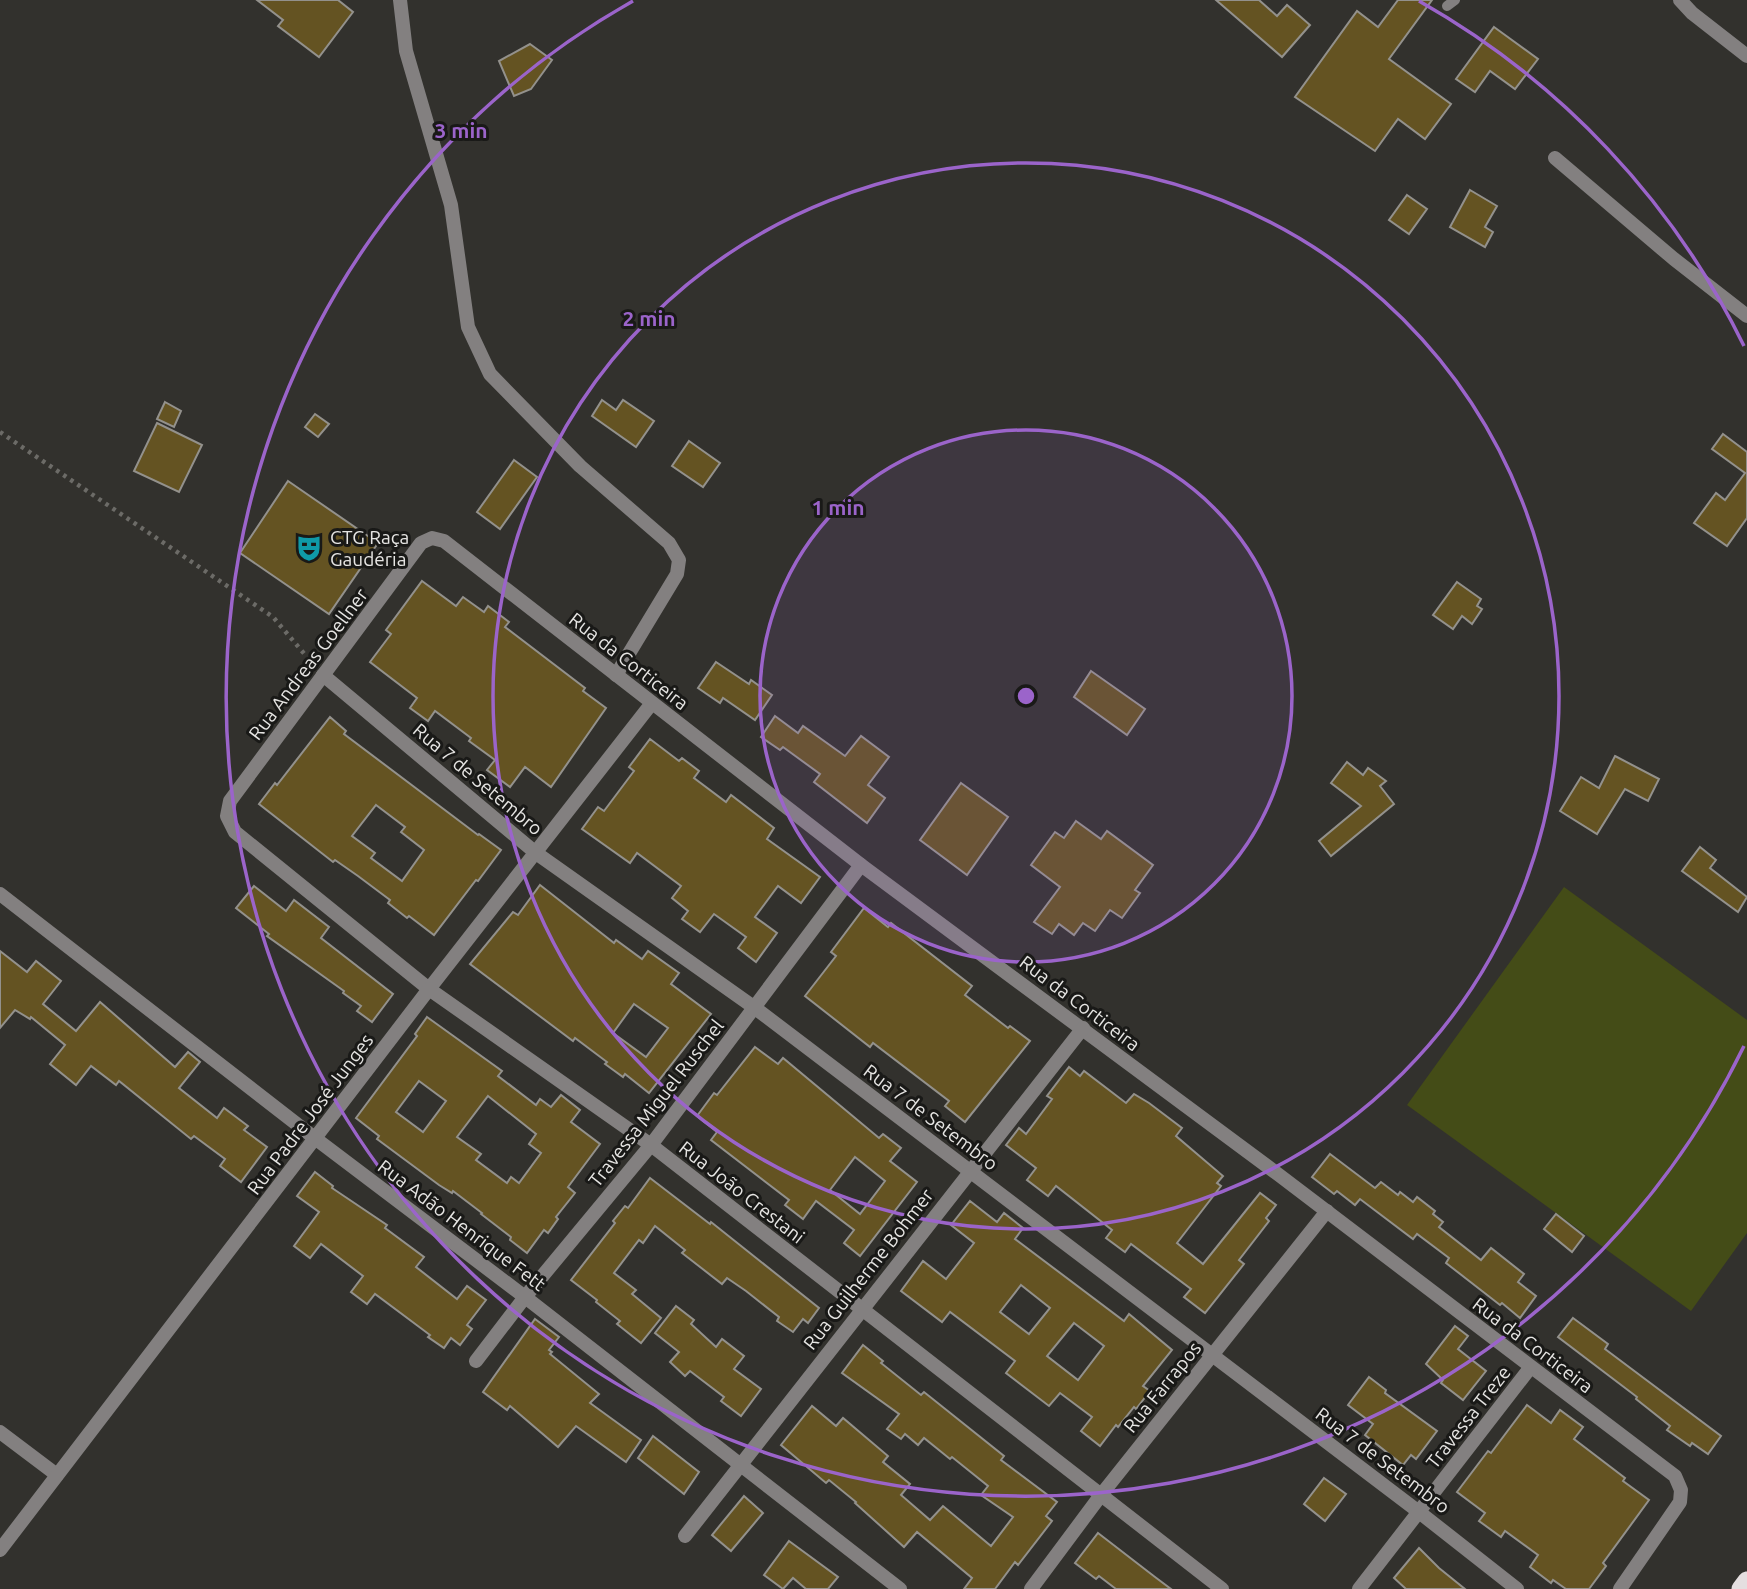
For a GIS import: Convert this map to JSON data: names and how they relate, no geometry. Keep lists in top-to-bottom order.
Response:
{
  "streets": {
    "street": [
      "Rua da Corticeira",
      "Rua Andreas Goellner",
      "Rua 7 de Setembro",
      "Travessa Miguel Ruschel",
      "Rua Padre José Junges",
      "Rua João Crestani",
      "Rua Adão Henrique Fett",
      "Rua Guilherme Bohmer",
      "Rua Farrapos",
      "Travessa Treze"
    ]
  },
  "crossings": [
    ["Rua da Corticeira", "Rua Andreas Goellner"],
    ["Rua da Corticeira", "Travessa Miguel Ruschel"],
    ["Rua da Corticeira", "Rua Padre José Junges"],
    ["Rua da Corticeira", "Rua Guilherme Bohmer"],
    ["Rua da Corticeira", "Rua Farrapos"],
    ["Rua da Corticeira", "Travessa Treze"],
    ["Rua Andreas Goellner", "Rua 7 de Setembro"],
    ["Rua Andreas Goellner", "Rua João Crestani"],
    ["Rua 7 de Setembro", "Travessa Miguel Ruschel"],
    ["Rua 7 de Setembro", "Rua Padre José Junges"],
    ["Rua 7 de Setembro", "Rua Guilherme Bohmer"],
    ["Rua 7 de Setembro", "Rua Farrapos"],
    ["Rua 7 de Setembro", "Travessa Treze"],
    ["Travessa Miguel Ruschel", "Rua João Crestani"],
    ["Travessa Miguel Ruschel", "Rua Adão Henrique Fett"],
    ["Rua Padre José Junges", "Rua João Crestani"],
    ["Rua Padre José Junges", "Rua Adão Henrique Fett"],
    ["Rua João Crestani", "Rua Guilherme Bohmer"],
    ["Rua João Crestani", "Rua Farrapos"],
    ["Rua Adão Henrique Fett", "Rua Guilherme Bohmer"]
  ],
  "places": {
    "theatre": ["CTG Raça Gaudéria"]
  },
  "rings": ["3 min", "2 min", "1 min"]
}
